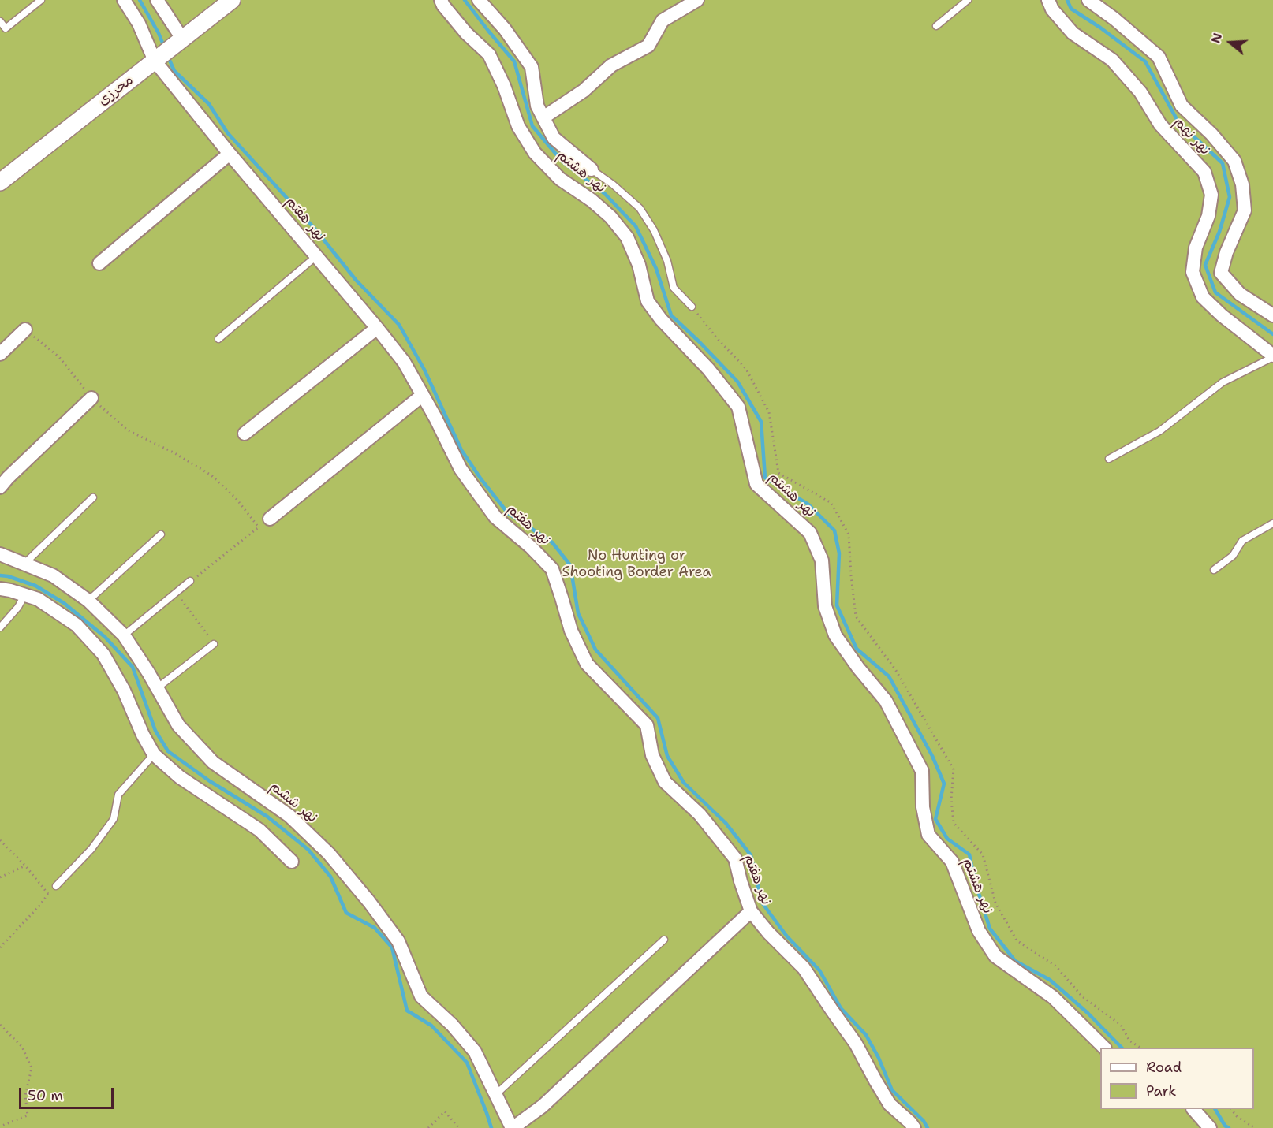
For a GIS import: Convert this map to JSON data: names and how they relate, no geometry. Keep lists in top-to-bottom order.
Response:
{
  "streets": {
    "street": [
      "محرزی",
      "نهر نهم",
      "نهر هشتم",
      "نهر هفتم",
      "نهر ششم"
    ]
  },
  "crossings": [
    ["محرزی", "نهر هفتم"]
  ],
  "parks": ["No Hunting or Shooting Border Area"],
  "legend": ["Road", "Park"],
  "scale_bar": "50 m",
  "north": "left"
}
